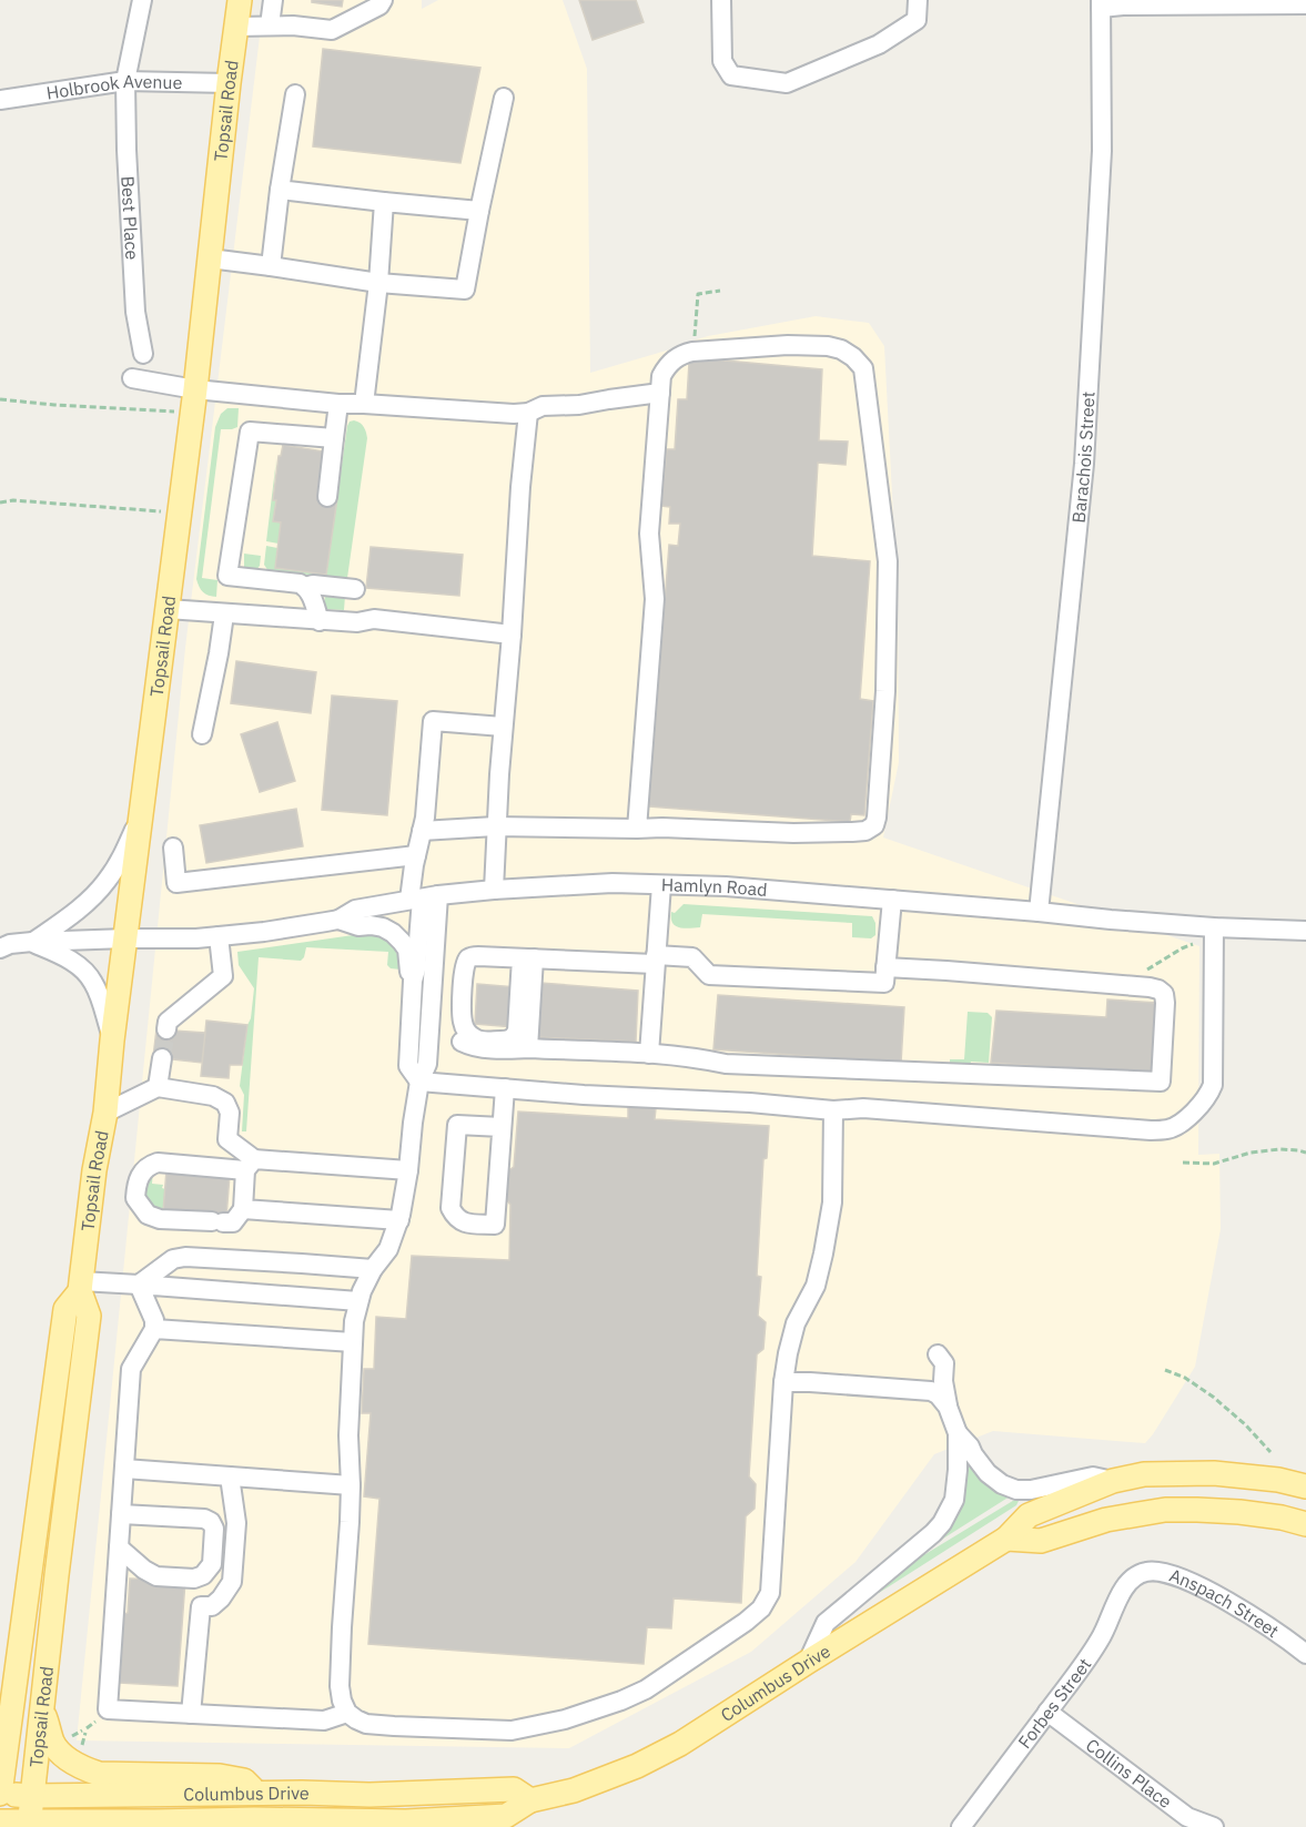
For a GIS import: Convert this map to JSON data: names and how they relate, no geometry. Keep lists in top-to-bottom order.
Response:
{
  "streets": {
    "main road": ["Topsail Road", "Columbus Drive"],
    "street": [
      "Holbrook Avenue",
      "Best Place",
      "Barachois Street",
      "Hamlyn Road",
      "Anspach Street",
      "Forbes Street",
      "Collins Place"
    ]
  },
  "crossings": [
    ["Holbrook Avenue", "Topsail Road"],
    ["Holbrook Avenue", "Best Place"],
    ["Topsail Road", "Hamlyn Road"],
    ["Topsail Road", "Columbus Drive"],
    ["Barachois Street", "Hamlyn Road"],
    ["Anspach Street", "Forbes Street"],
    ["Forbes Street", "Collins Place"]
  ]
}
